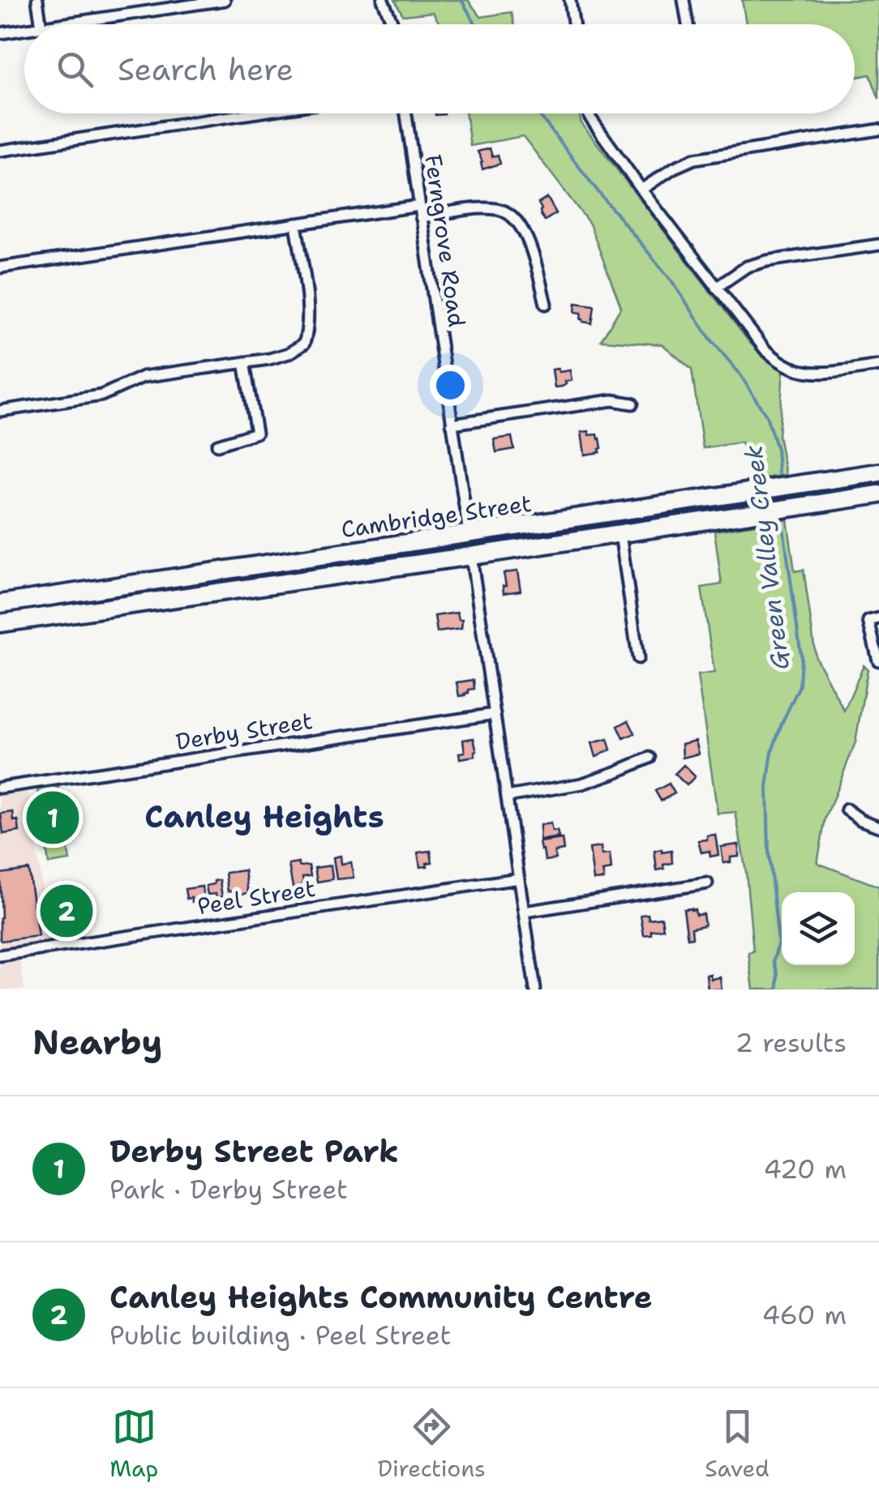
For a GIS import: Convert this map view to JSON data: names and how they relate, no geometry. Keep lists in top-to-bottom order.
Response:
{
  "streets": {
    "highway": ["Cambridge Street"],
    "street": ["Ferngrove Road", "Derby Street", "Peel Street"]
  },
  "crossings": [
    ["Ferngrove Road", "Cambridge Street"]
  ],
  "districts": ["Canley Heights"],
  "water": ["Green Valley Creek"],
  "page": {
    "search": "Search here",
    "pins": ["1", "2"],
    "heading": ["Nearby", "2 results"],
    "list": [
      {
        "mark": "1",
        "name": "Derby Street Park",
        "note": "Park · Derby Street",
        "value": "420 m"
      },
      {
        "mark": "2",
        "name": "Canley Heights Community Centre",
        "note": "Public building · Peel Street",
        "value": "460 m"
      }
    ],
    "nav": ["Map", "Directions", "Saved"]
  }
}
